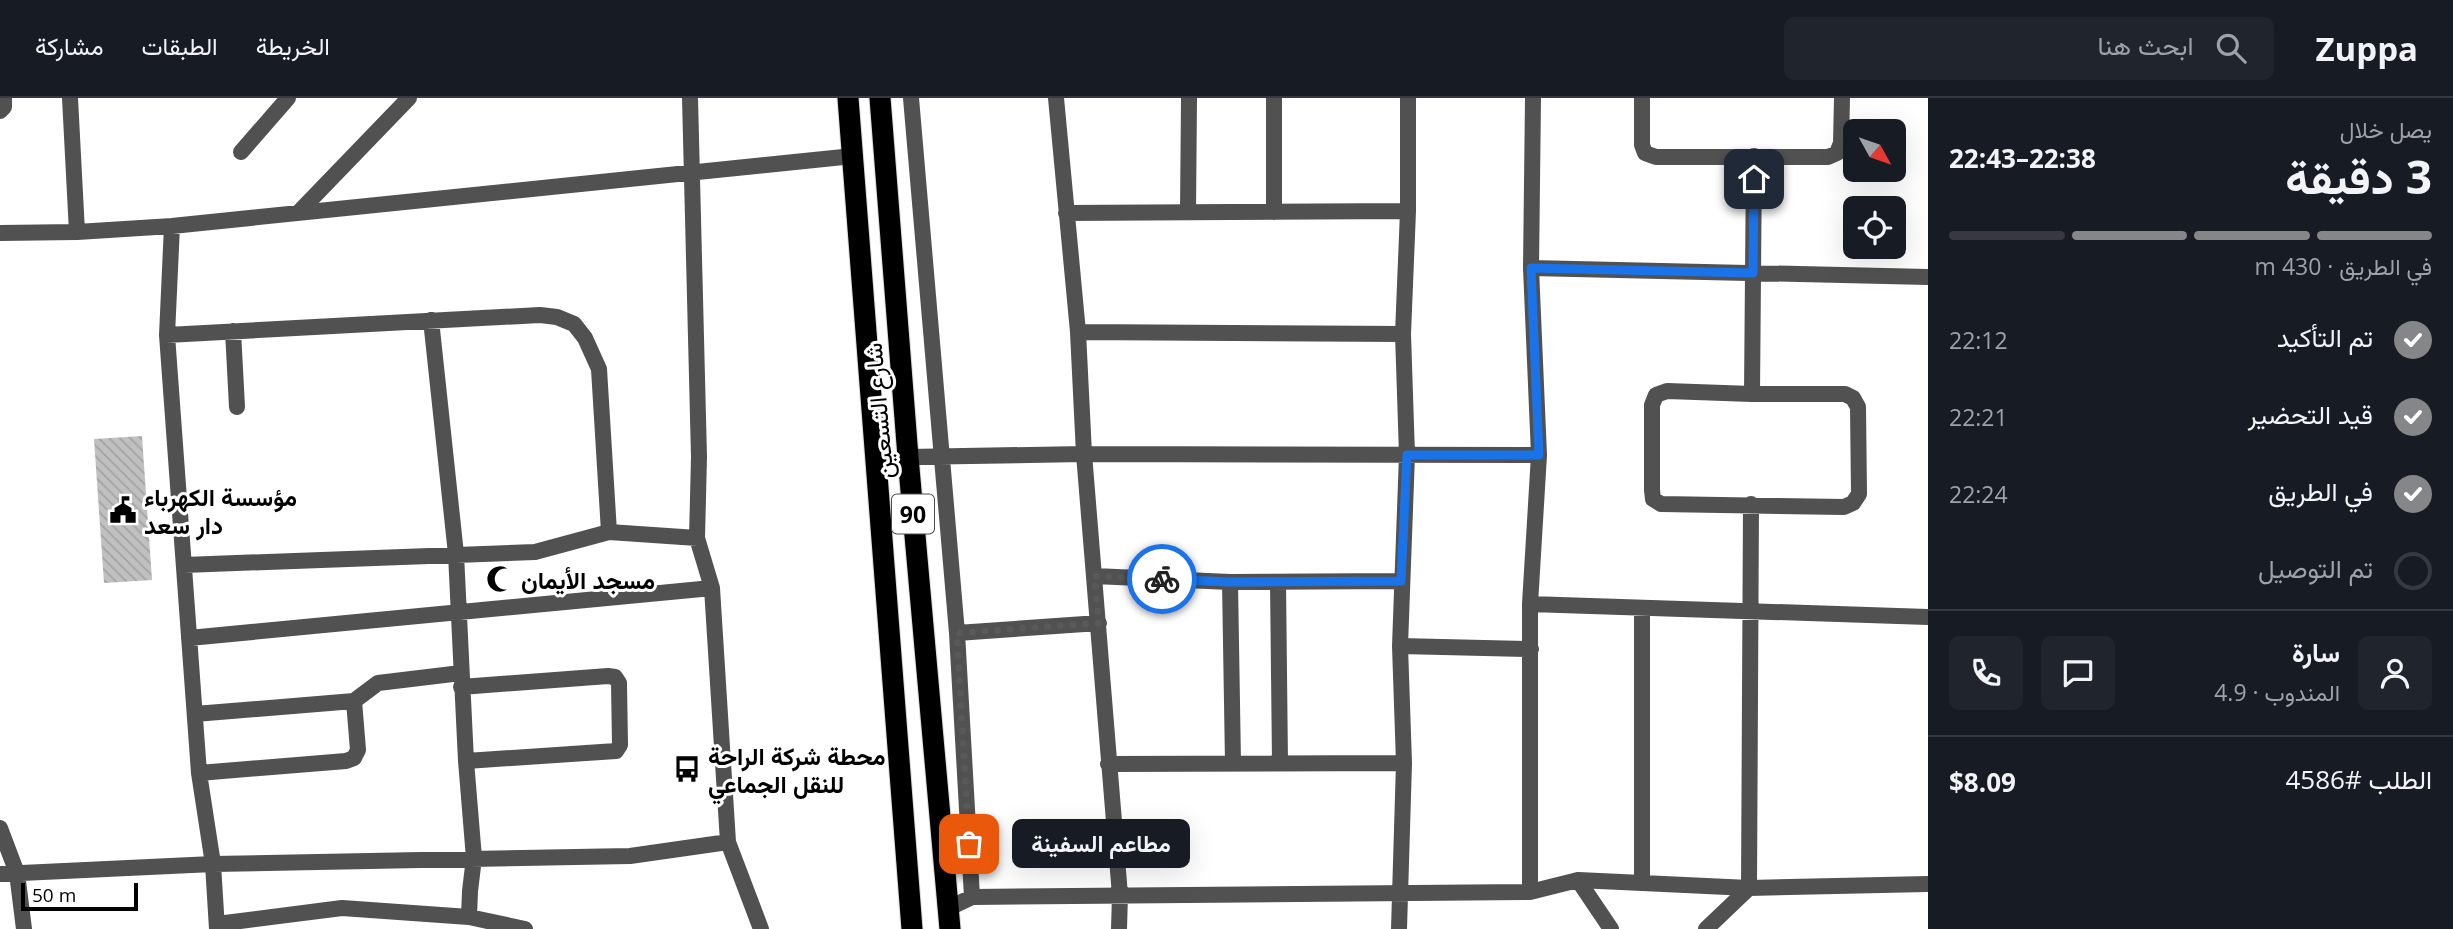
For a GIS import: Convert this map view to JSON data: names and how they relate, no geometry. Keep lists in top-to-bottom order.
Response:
{
  "streets": {
    "highway": ["شارع التسعين", "90"]
  },
  "places": {
    "public building": ["مؤسسة الكهرباء دار سعد"],
    "mosque": ["مسجد الأيمان"],
    "bus stop": ["محطة شركة الراحة للنقل الجماعي"],
    "other": ["مطاعم السفينة"]
  },
  "scale_bar": "50 m",
  "north": "bottom right",
  "page": {
    "header": "Zuppa",
    "search": "ابحث هنا",
    "nav": ["الخريطة", "الطبقات", "مشاركة"],
    "heading": ["3 دقيقة", "يصل خلال", "22:38–22:43"],
    "panel": [
      "سارة",
      "المندوب · 4.9",
      "الطلب #4586",
      "$8.09"
    ],
    "bar": "في الطريق · 430 m",
    "list": [
      ["تم التأكيد", "22:12"],
      ["قيد التحضير", "22:21"],
      ["في الطريق", "22:24"],
      "تم التوصيل"
    ],
    "bubble": "مطاعم السفينة",
    "scale": "50 m"
  }
}
